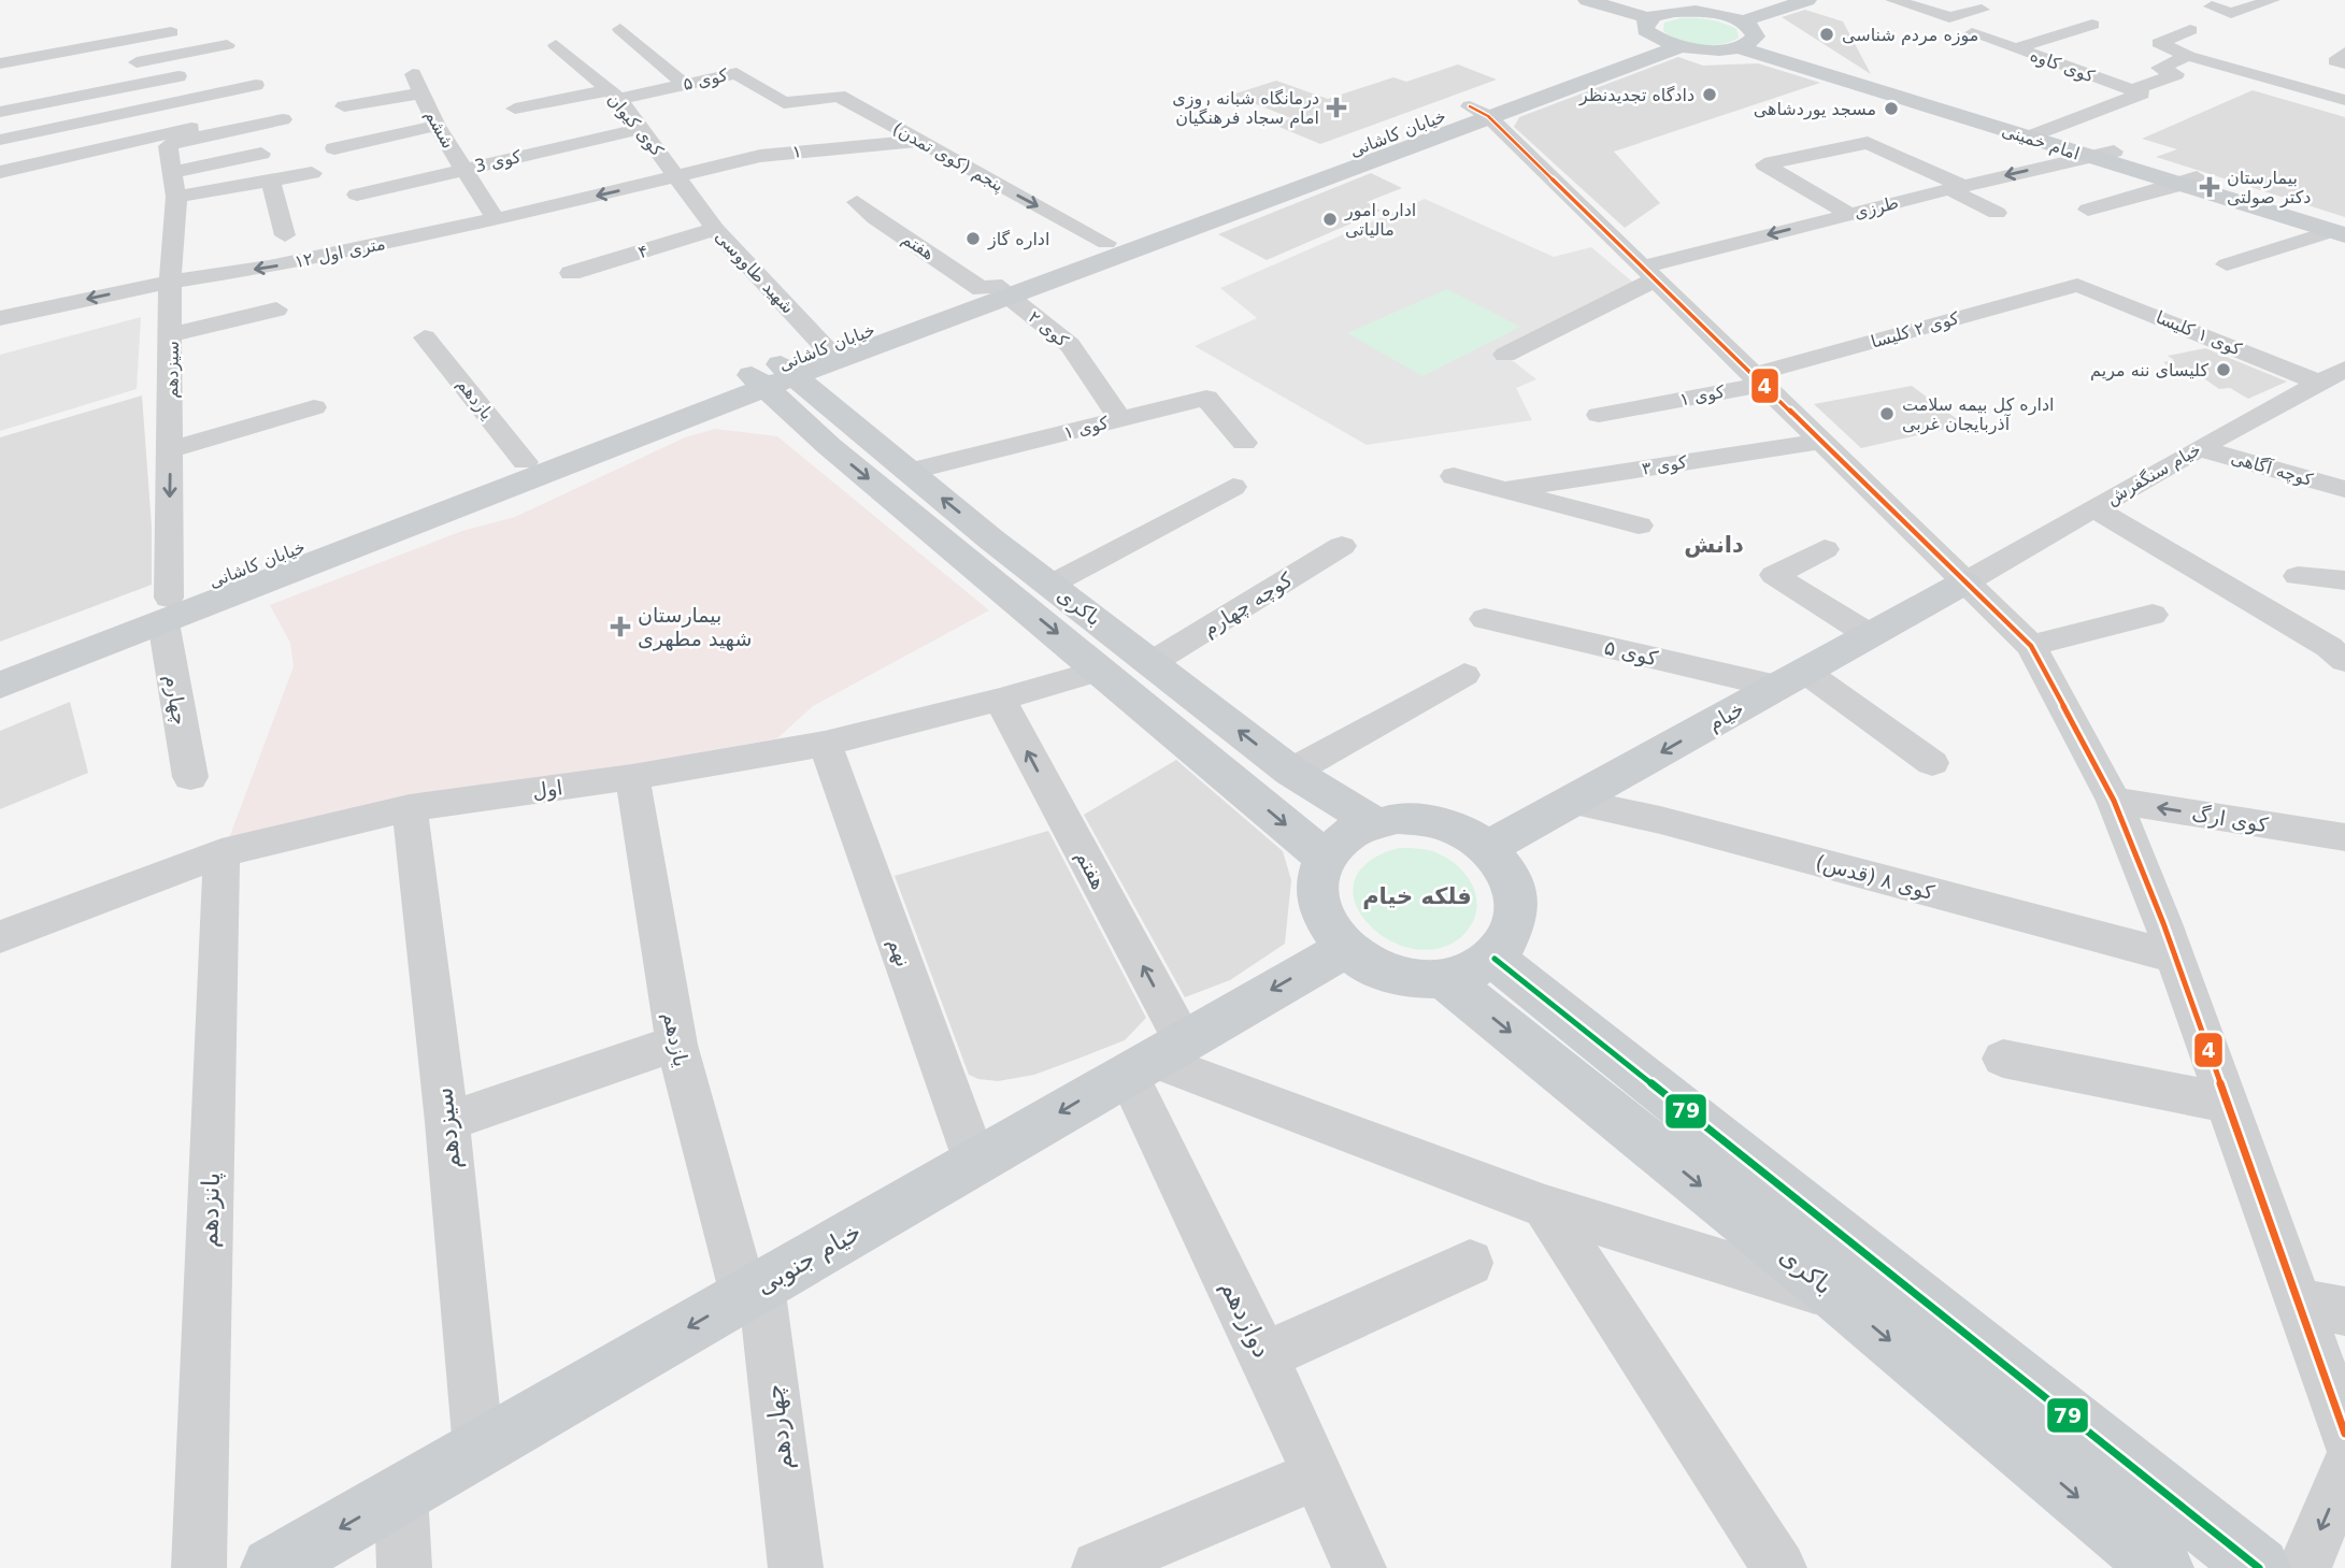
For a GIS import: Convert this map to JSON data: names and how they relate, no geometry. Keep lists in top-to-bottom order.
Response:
{
  "streets": {
    "main road": [
      "خیابان کاشانی",
      "امام خمینی",
      "باکری",
      "خیام",
      "خیام جنوبی"
    ],
    "street": [
      "کوی کاوه",
      "کوی ۵",
      "کوی کیوان",
      "ششم",
      "۱",
      "پنجم (کوی تمدن)",
      "کوی 3",
      "طرزی",
      "هفتم",
      "۴",
      "۱۲ متری اول",
      "شهید طاووسی",
      "کوی ۲",
      "کوی ۲ کلیسا",
      "کوی ۱ کلیسا",
      "سیزدهم",
      "کوی ۱",
      "یازدهم",
      "کوی ۳",
      "کوچه آگاهی",
      "خیام سنگفرش",
      "کوچه چهارم",
      "چهارم",
      "اول",
      "کوی ارگ",
      "کوی ۸ (قدس)",
      "نهم",
      "پانزدهم",
      "دوازدهم",
      "چهاردهم"
    ]
  },
  "crossings": [
    ["کوی ۵", "کوی کیوان"],
    ["کوی ۵", "پنجم (کوی تمدن)"],
    ["کوی ۵", "خیام"],
    ["کوی کیوان", "۱"],
    ["کوی کیوان", "کوی 3"],
    ["کوی کیوان", "۱۲ متری اول"],
    ["کوی کیوان", "شهید طاووسی"],
    ["ششم", "کوی 3"],
    ["ششم", "۱۲ متری اول"],
    ["خیابان کاشانی", "پنجم (کوی تمدن)"],
    ["خیابان کاشانی", "هفتم"],
    ["خیابان کاشانی", "شهید طاووسی"],
    ["خیابان کاشانی", "کوی ۲"],
    ["خیابان کاشانی", "سیزدهم"],
    ["خیابان کاشانی", "یازدهم"],
    ["خیابان کاشانی", "باکری"],
    ["خیابان کاشانی", "چهارم"],
    ["امام خمینی", "طرزی"],
    ["۱", "پنجم (کوی تمدن)"],
    ["۱", "۱۲ متری اول"],
    ["۱", "شهید طاووسی"],
    ["هفتم", "کوی ۲"],
    ["هفتم", "اول"],
    ["هفتم", "خیام جنوبی"],
    ["هفتم", "دوازدهم"],
    ["۴", "شهید طاووسی"],
    ["۱۲ متری اول", "شهید طاووسی"],
    ["۱۲ متری اول", "سیزدهم"],
    ["کوی ۲", "کوی ۱"],
    ["کوی ۲ کلیسا", "کوی ۱ کلیسا"],
    ["کوی ۲ کلیسا", "کوی ۱"],
    ["کوی ۱ کلیسا", "خیام سنگفرش"],
    ["سیزدهم", "چهارم"],
    ["سیزدهم", "اول"],
    ["سیزدهم", "خیام جنوبی"],
    ["کوی ۱", "باکری"],
    ["یازدهم", "اول"],
    ["یازدهم", "خیام جنوبی"],
    ["یازدهم", "چهاردهم"],
    ["کوچه آگاهی", "خیام سنگفرش"],
    ["خیام سنگفرش", "خیام"],
    ["کوچه چهارم", "باکری"],
    ["باکری", "خیام"],
    ["باکری", "اول"],
    ["باکری", "خیام جنوبی"],
    ["خیام", "کوی ۸ (قدس)"],
    ["خیام", "خیام جنوبی"],
    ["اول", "نهم"],
    ["اول", "پانزدهم"],
    ["نهم", "خیام جنوبی"],
    ["خیام جنوبی", "دوازدهم"],
    ["خیام جنوبی", "چهاردهم"]
  ],
  "one_way": [
    "پنجم (کوی تمدن)",
    "هفتم",
    "خیام",
    "خیام جنوبی"
  ],
  "districts": ["دانش", "فلکه خیام"],
  "places": {
    "other": [
      "موزه مردم شناسی",
      "دادگاه تجدیدنظر",
      "مسجد یوردشاهی",
      "اداره امور مالیاتی",
      "اداره گاز",
      "کلیسای ننه مریم",
      "اداره کل بیمه سلامت آذربایجان غربی"
    ],
    "health": ["درمانگاه شبانه روزی امام سجاد فرهنگیان", "بیمارستان دکتر صولتی", "بیمارستان شهید مطهری"]
  },
  "lines": ["transit line 4", "transit line 79"]
}
